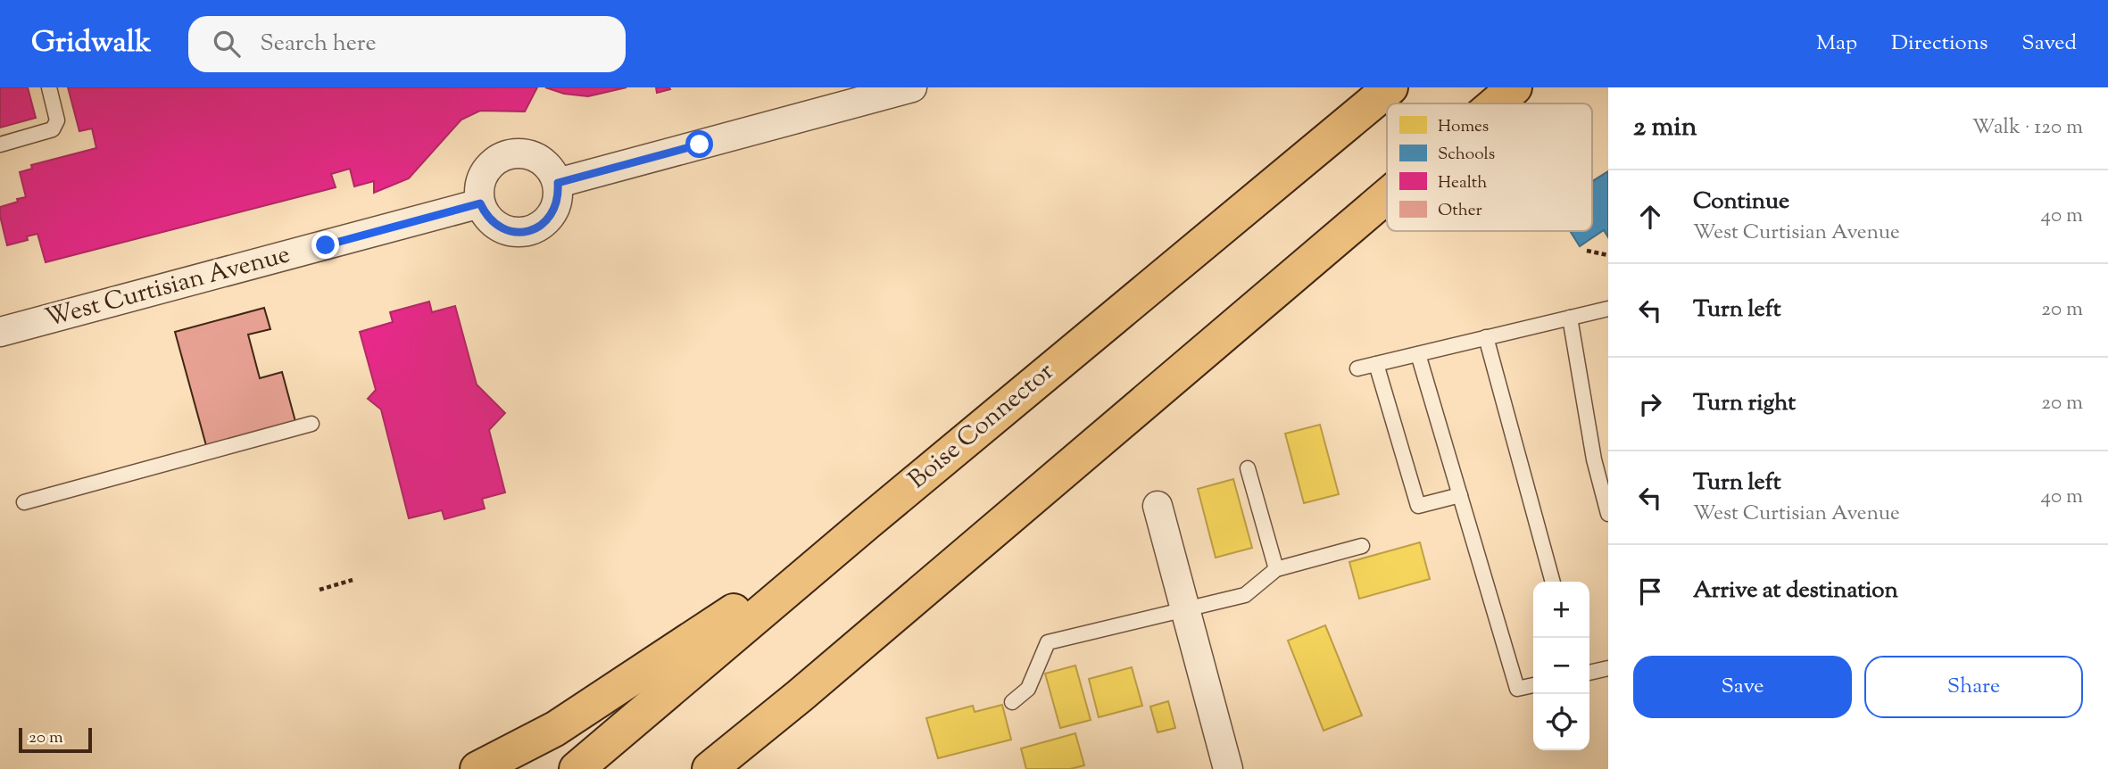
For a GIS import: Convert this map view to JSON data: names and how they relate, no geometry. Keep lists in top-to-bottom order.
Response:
{
  "streets": {
    "highway": ["Boise Connector"],
    "street": ["West Curtisian Avenue"]
  },
  "legend": [
    "Homes",
    "Schools",
    "Health",
    "Other"
  ],
  "scale_bar": "20 m",
  "page": {
    "header": "Gridwalk",
    "search": "Search here",
    "nav": ["Map", "Directions", "Saved"],
    "heading": ["2 min", "Walk · 120 m"],
    "list": [
      ["Continue", "West Curtisian Avenue", "40 m"],
      ["Turn left", "20 m"],
      ["Turn right", "20 m"],
      ["Turn left", "West Curtisian Avenue", "40 m"],
      "Arrive at destination"
    ],
    "map_buttons": ["+", "−"],
    "buttons": ["Save", "Share"],
    "scale": "20 m"
  }
}
